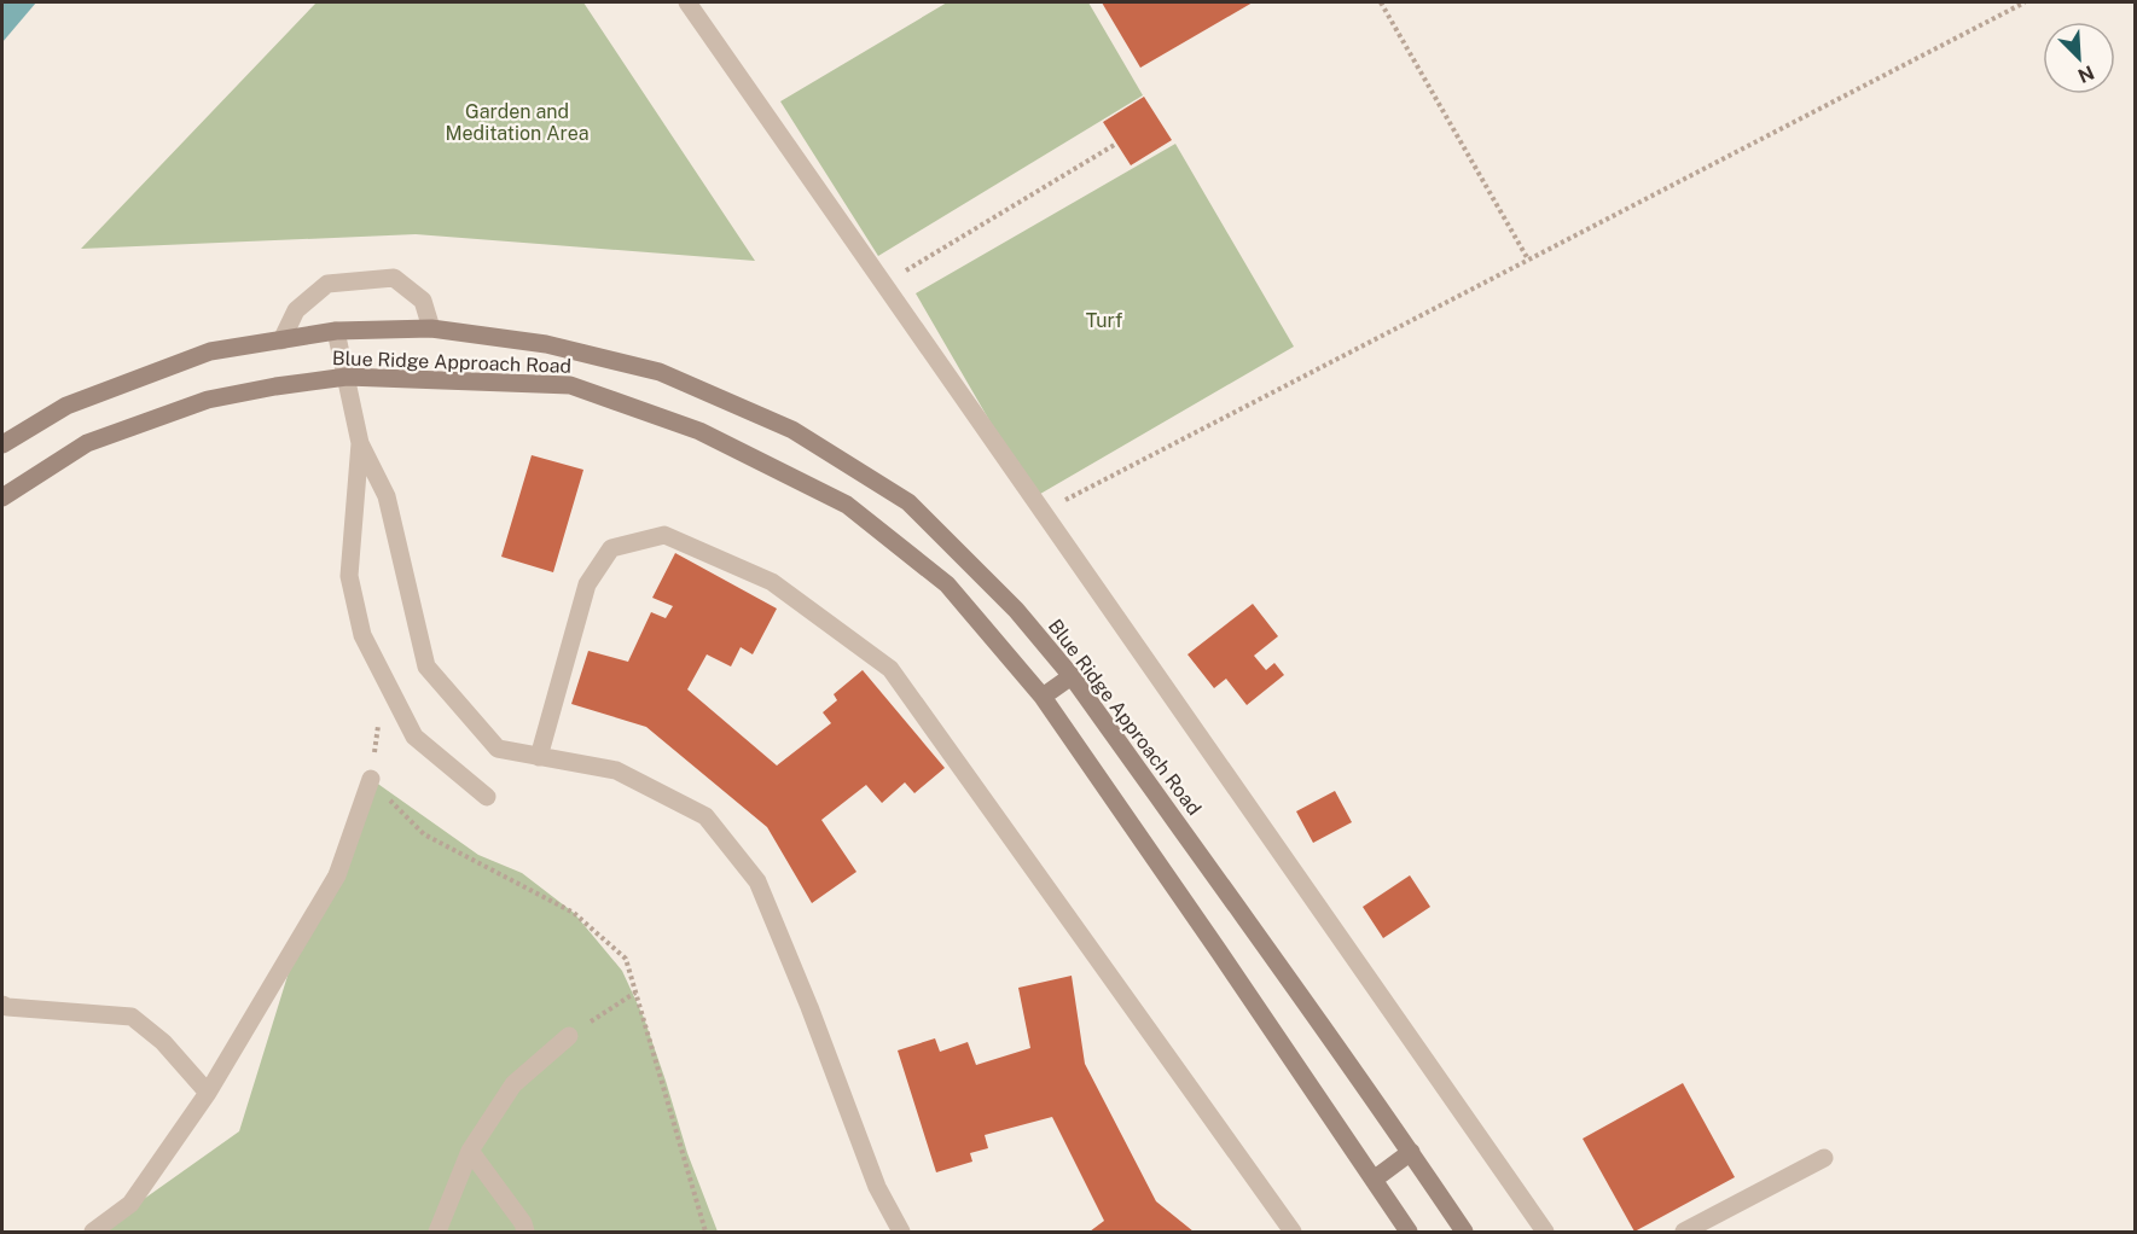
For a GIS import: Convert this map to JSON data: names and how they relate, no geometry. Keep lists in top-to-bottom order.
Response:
{
  "streets": {
    "street": ["Blue Ridge Approach Road"]
  },
  "parks": ["Garden and Meditation Area", "Turf"],
  "north": "bottom right"
}
